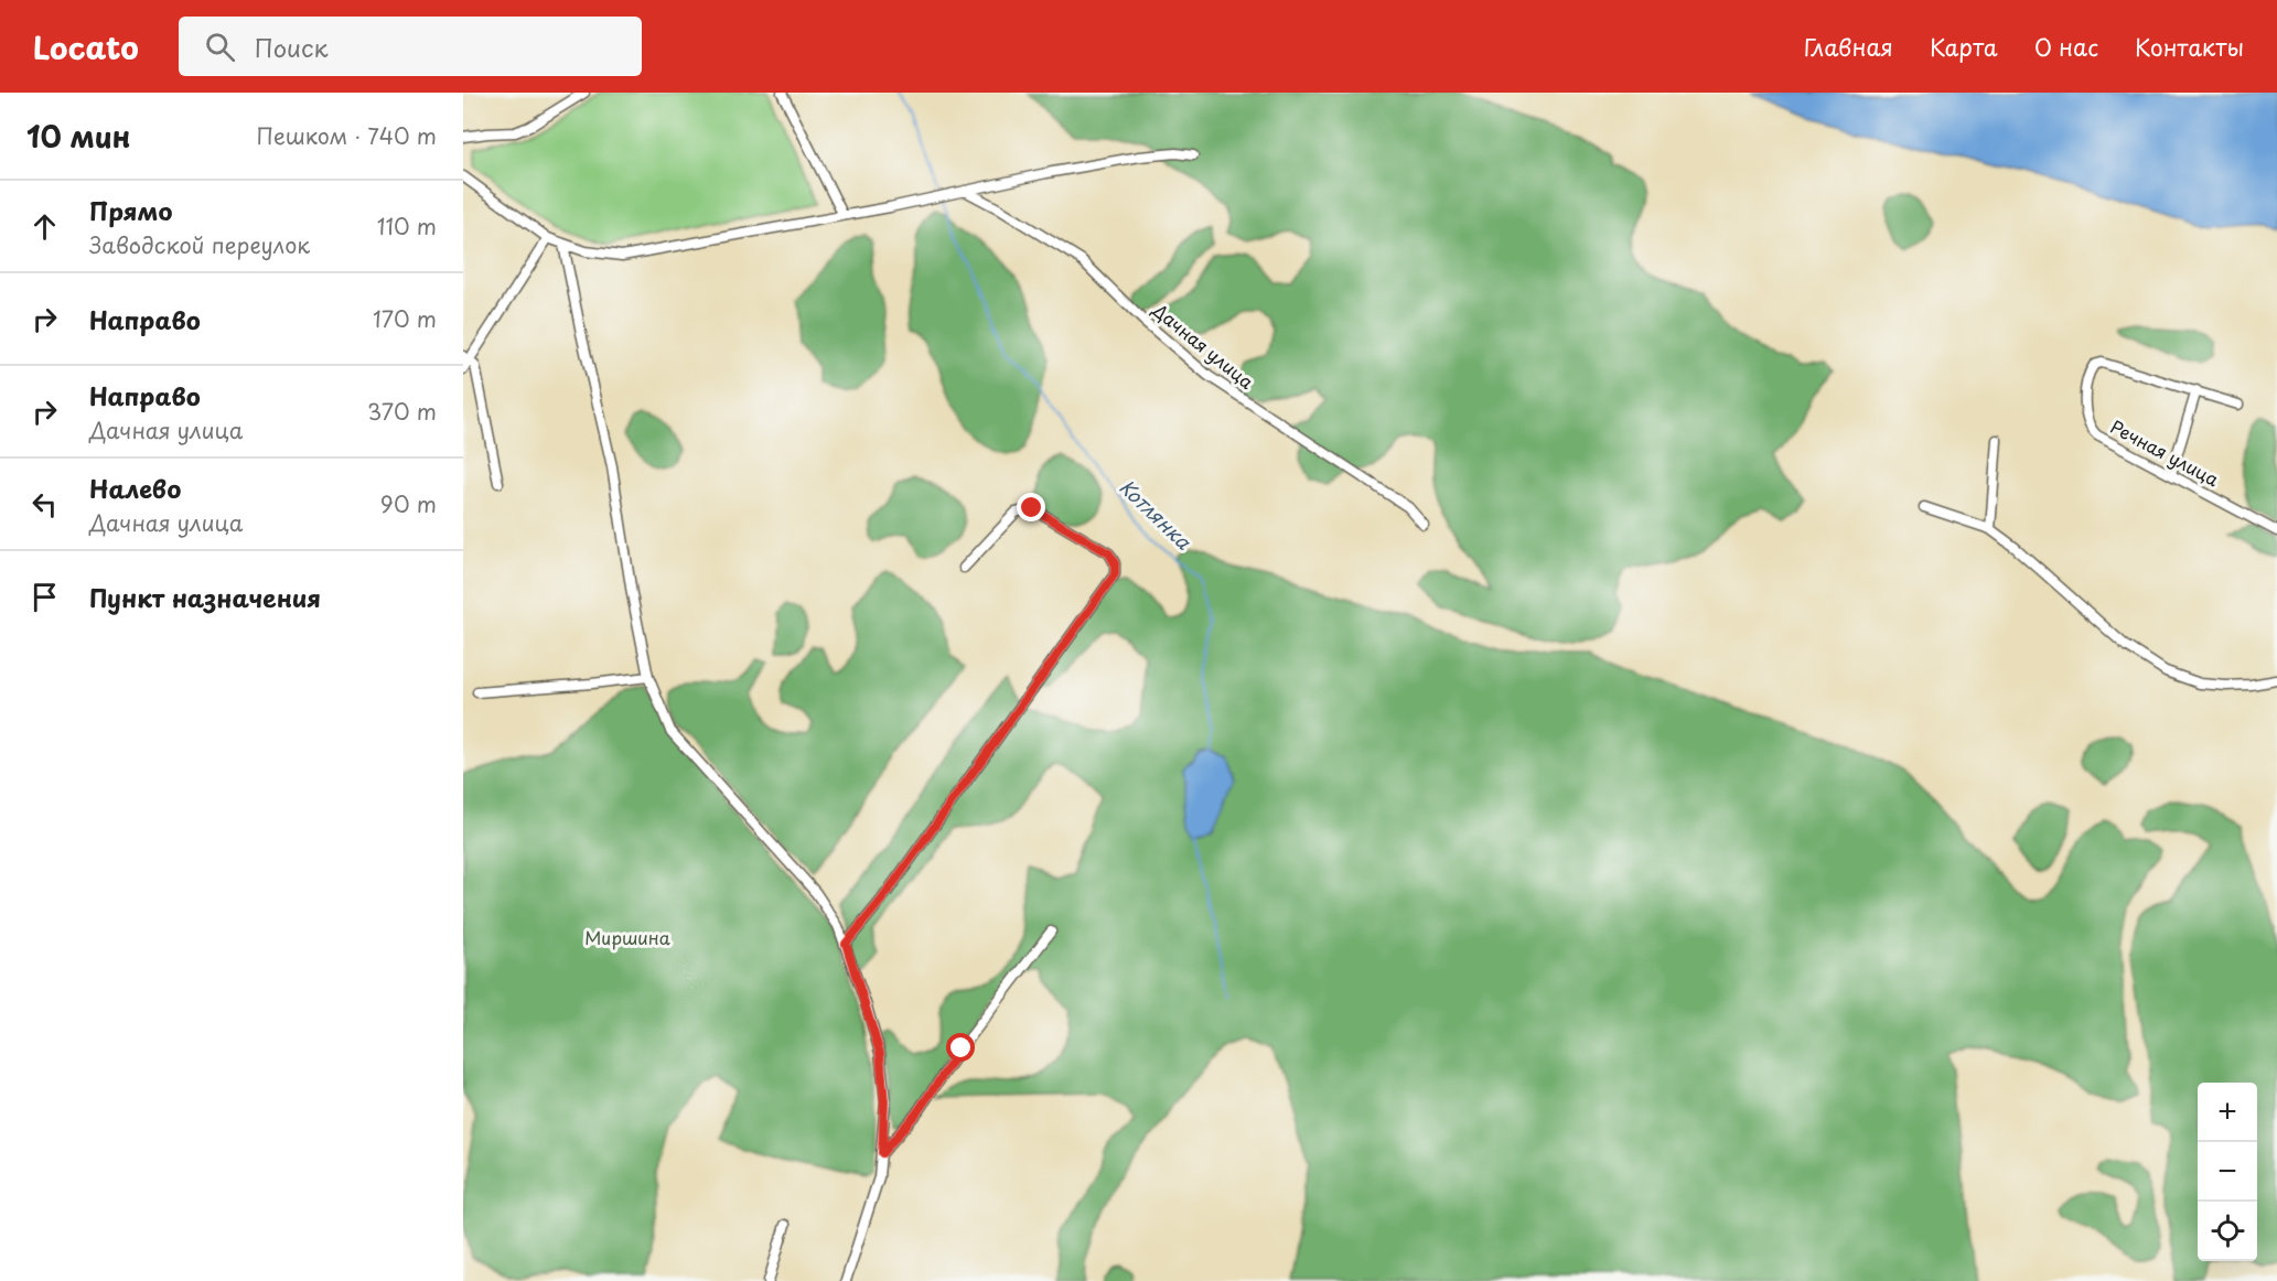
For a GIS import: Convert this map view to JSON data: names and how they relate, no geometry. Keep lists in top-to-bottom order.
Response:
{
  "streets": {
    "street": ["Дачная улица", "Речная улица"]
  },
  "water": ["Котлянка"],
  "parks": ["Миршина"],
  "page": {
    "header": "Locato",
    "search": "Поиск",
    "nav": [
      "Главная",
      "Карта",
      "О нас",
      "Контакты"
    ],
    "heading": ["10 мин", "Пешком · 740 m"],
    "list": [
      ["Прямо", "Заводской переулок", "110 m"],
      ["Направо", "170 m"],
      ["Направо", "Дачная улица", "370 m"],
      ["Налево", "Дачная улица", "90 m"],
      "Пункт назначения"
    ],
    "map_buttons": ["+", "−"]
  }
}
